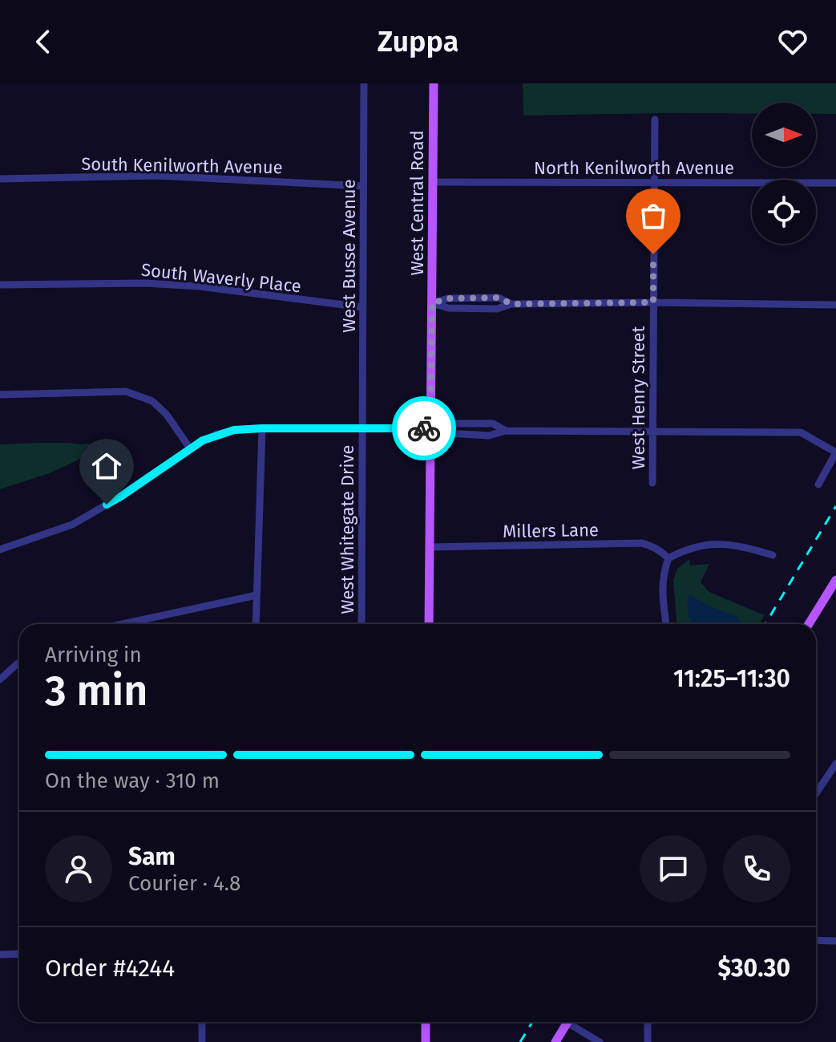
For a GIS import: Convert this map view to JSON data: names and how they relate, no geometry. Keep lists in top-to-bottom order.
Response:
{
  "streets": {
    "main road": ["West Central Road"],
    "street": [
      "South Kenilworth Avenue",
      "North Kenilworth Avenue",
      "West Busse Avenue",
      "South Waverly Place",
      "West Henry Street",
      "West Whitegate Drive",
      "Millers Lane"
    ]
  },
  "crossings": [
    ["South Kenilworth Avenue", "West Busse Avenue"],
    ["North Kenilworth Avenue", "West Central Road"],
    ["North Kenilworth Avenue", "West Henry Street"],
    ["West Central Road", "Millers Lane"],
    ["West Busse Avenue", "South Waverly Place"],
    ["West Busse Avenue", "West Whitegate Drive"]
  ],
  "north": "right",
  "page": {
    "header": "Zuppa",
    "heading": ["3 min", "Arriving in", "11:25–11:30"],
    "panel": [
      "Sam",
      "Courier · 4.8",
      "Order #4244",
      "$30.30"
    ],
    "bar": "On the way · 310 m"
  }
}
